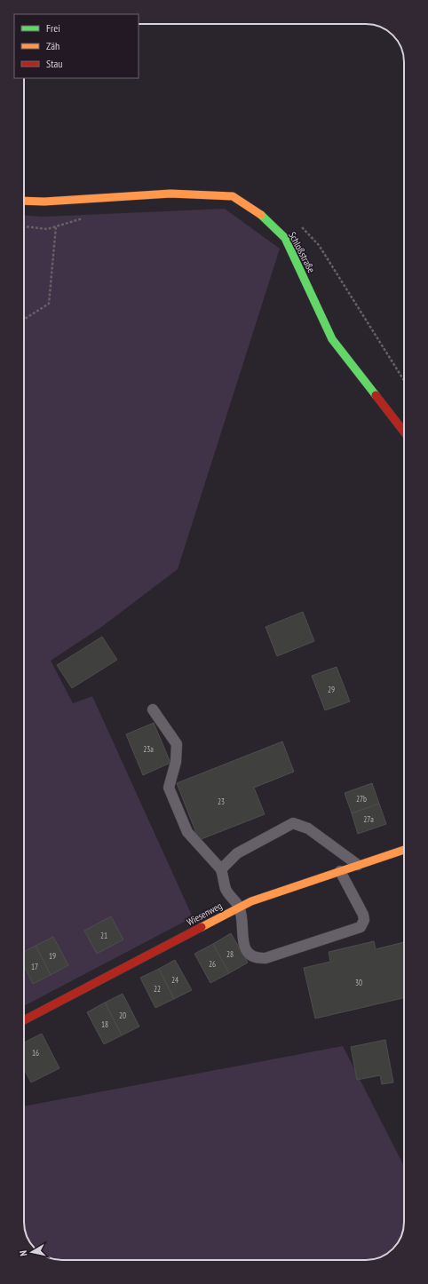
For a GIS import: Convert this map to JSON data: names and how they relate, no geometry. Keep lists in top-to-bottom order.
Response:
{
  "streets": {
    "street": ["Schloßstraße", "Wiesenweg"]
  },
  "house_numbers": [
    "29",
    "23a",
    "27b",
    "23",
    "27a",
    "21",
    "28",
    "19",
    "26",
    "17",
    "24",
    "30",
    "22",
    "20",
    "18",
    "16"
  ],
  "legend": ["Frei", "Zäh", "Stau"],
  "north": "left"
}
